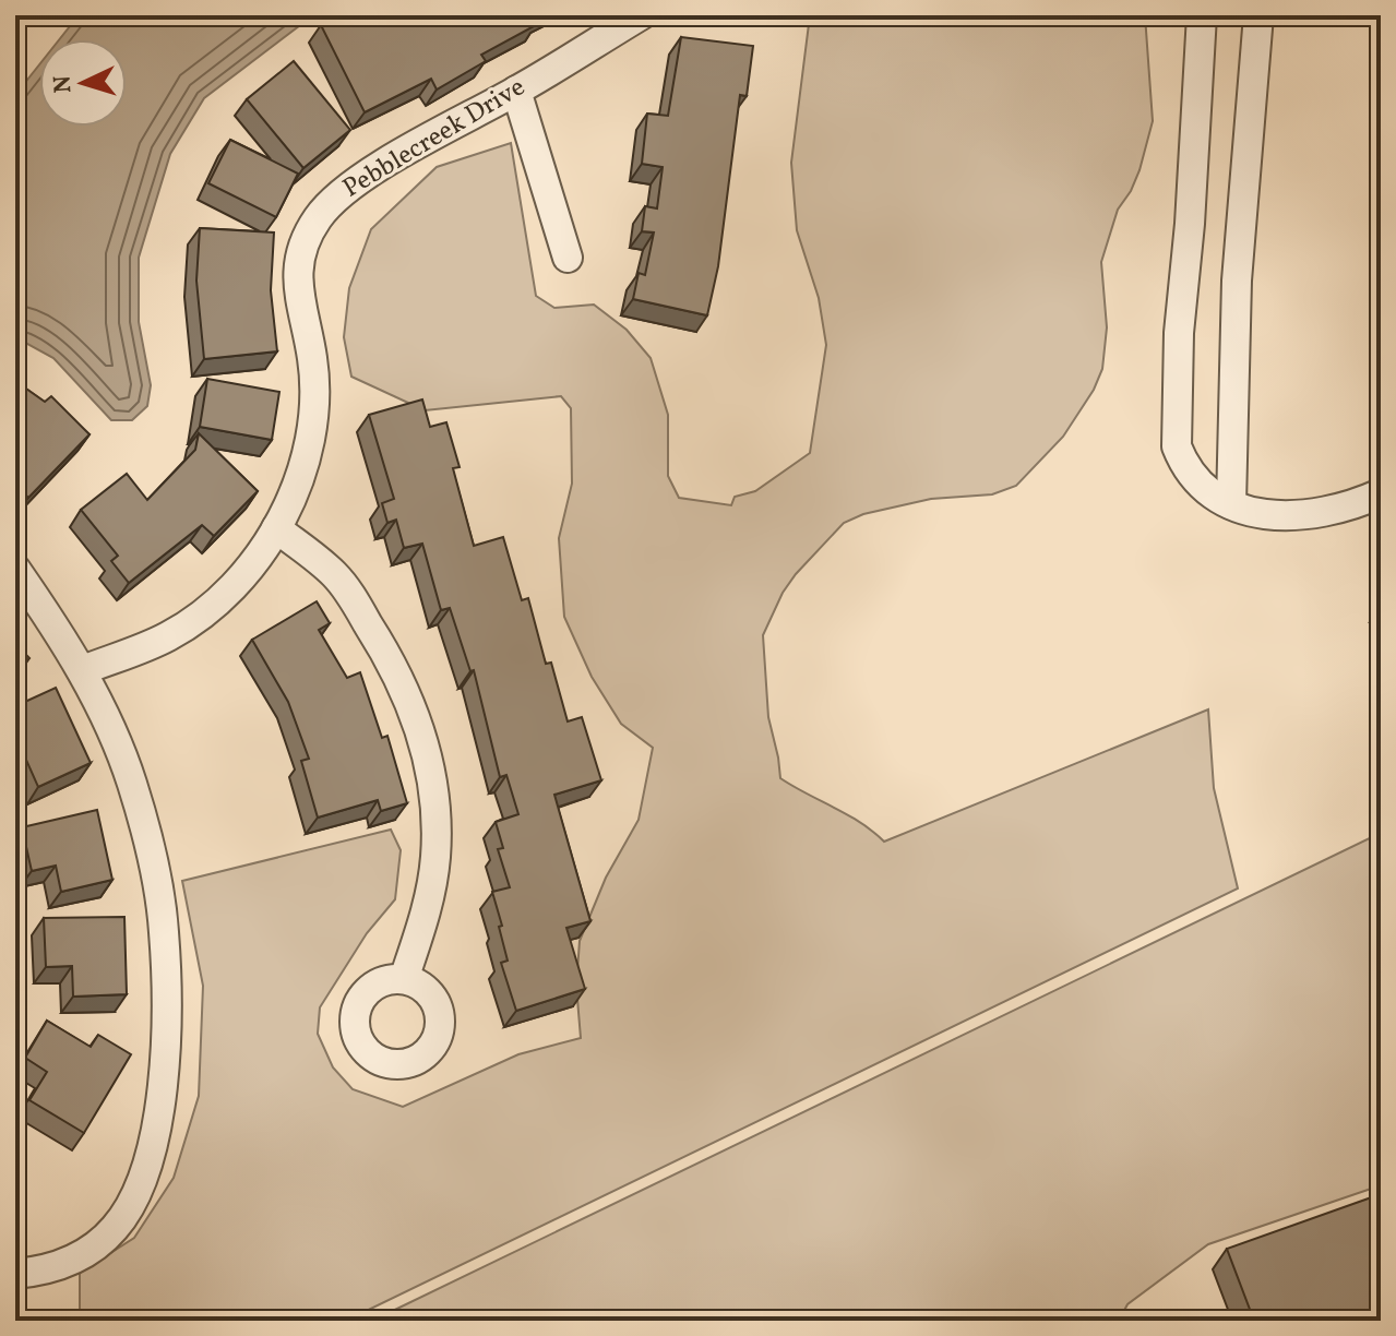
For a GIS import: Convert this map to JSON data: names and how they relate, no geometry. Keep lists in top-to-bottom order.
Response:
{
  "streets": {
    "street": ["Pebblecreek Drive"]
  },
  "north": "left"
}
